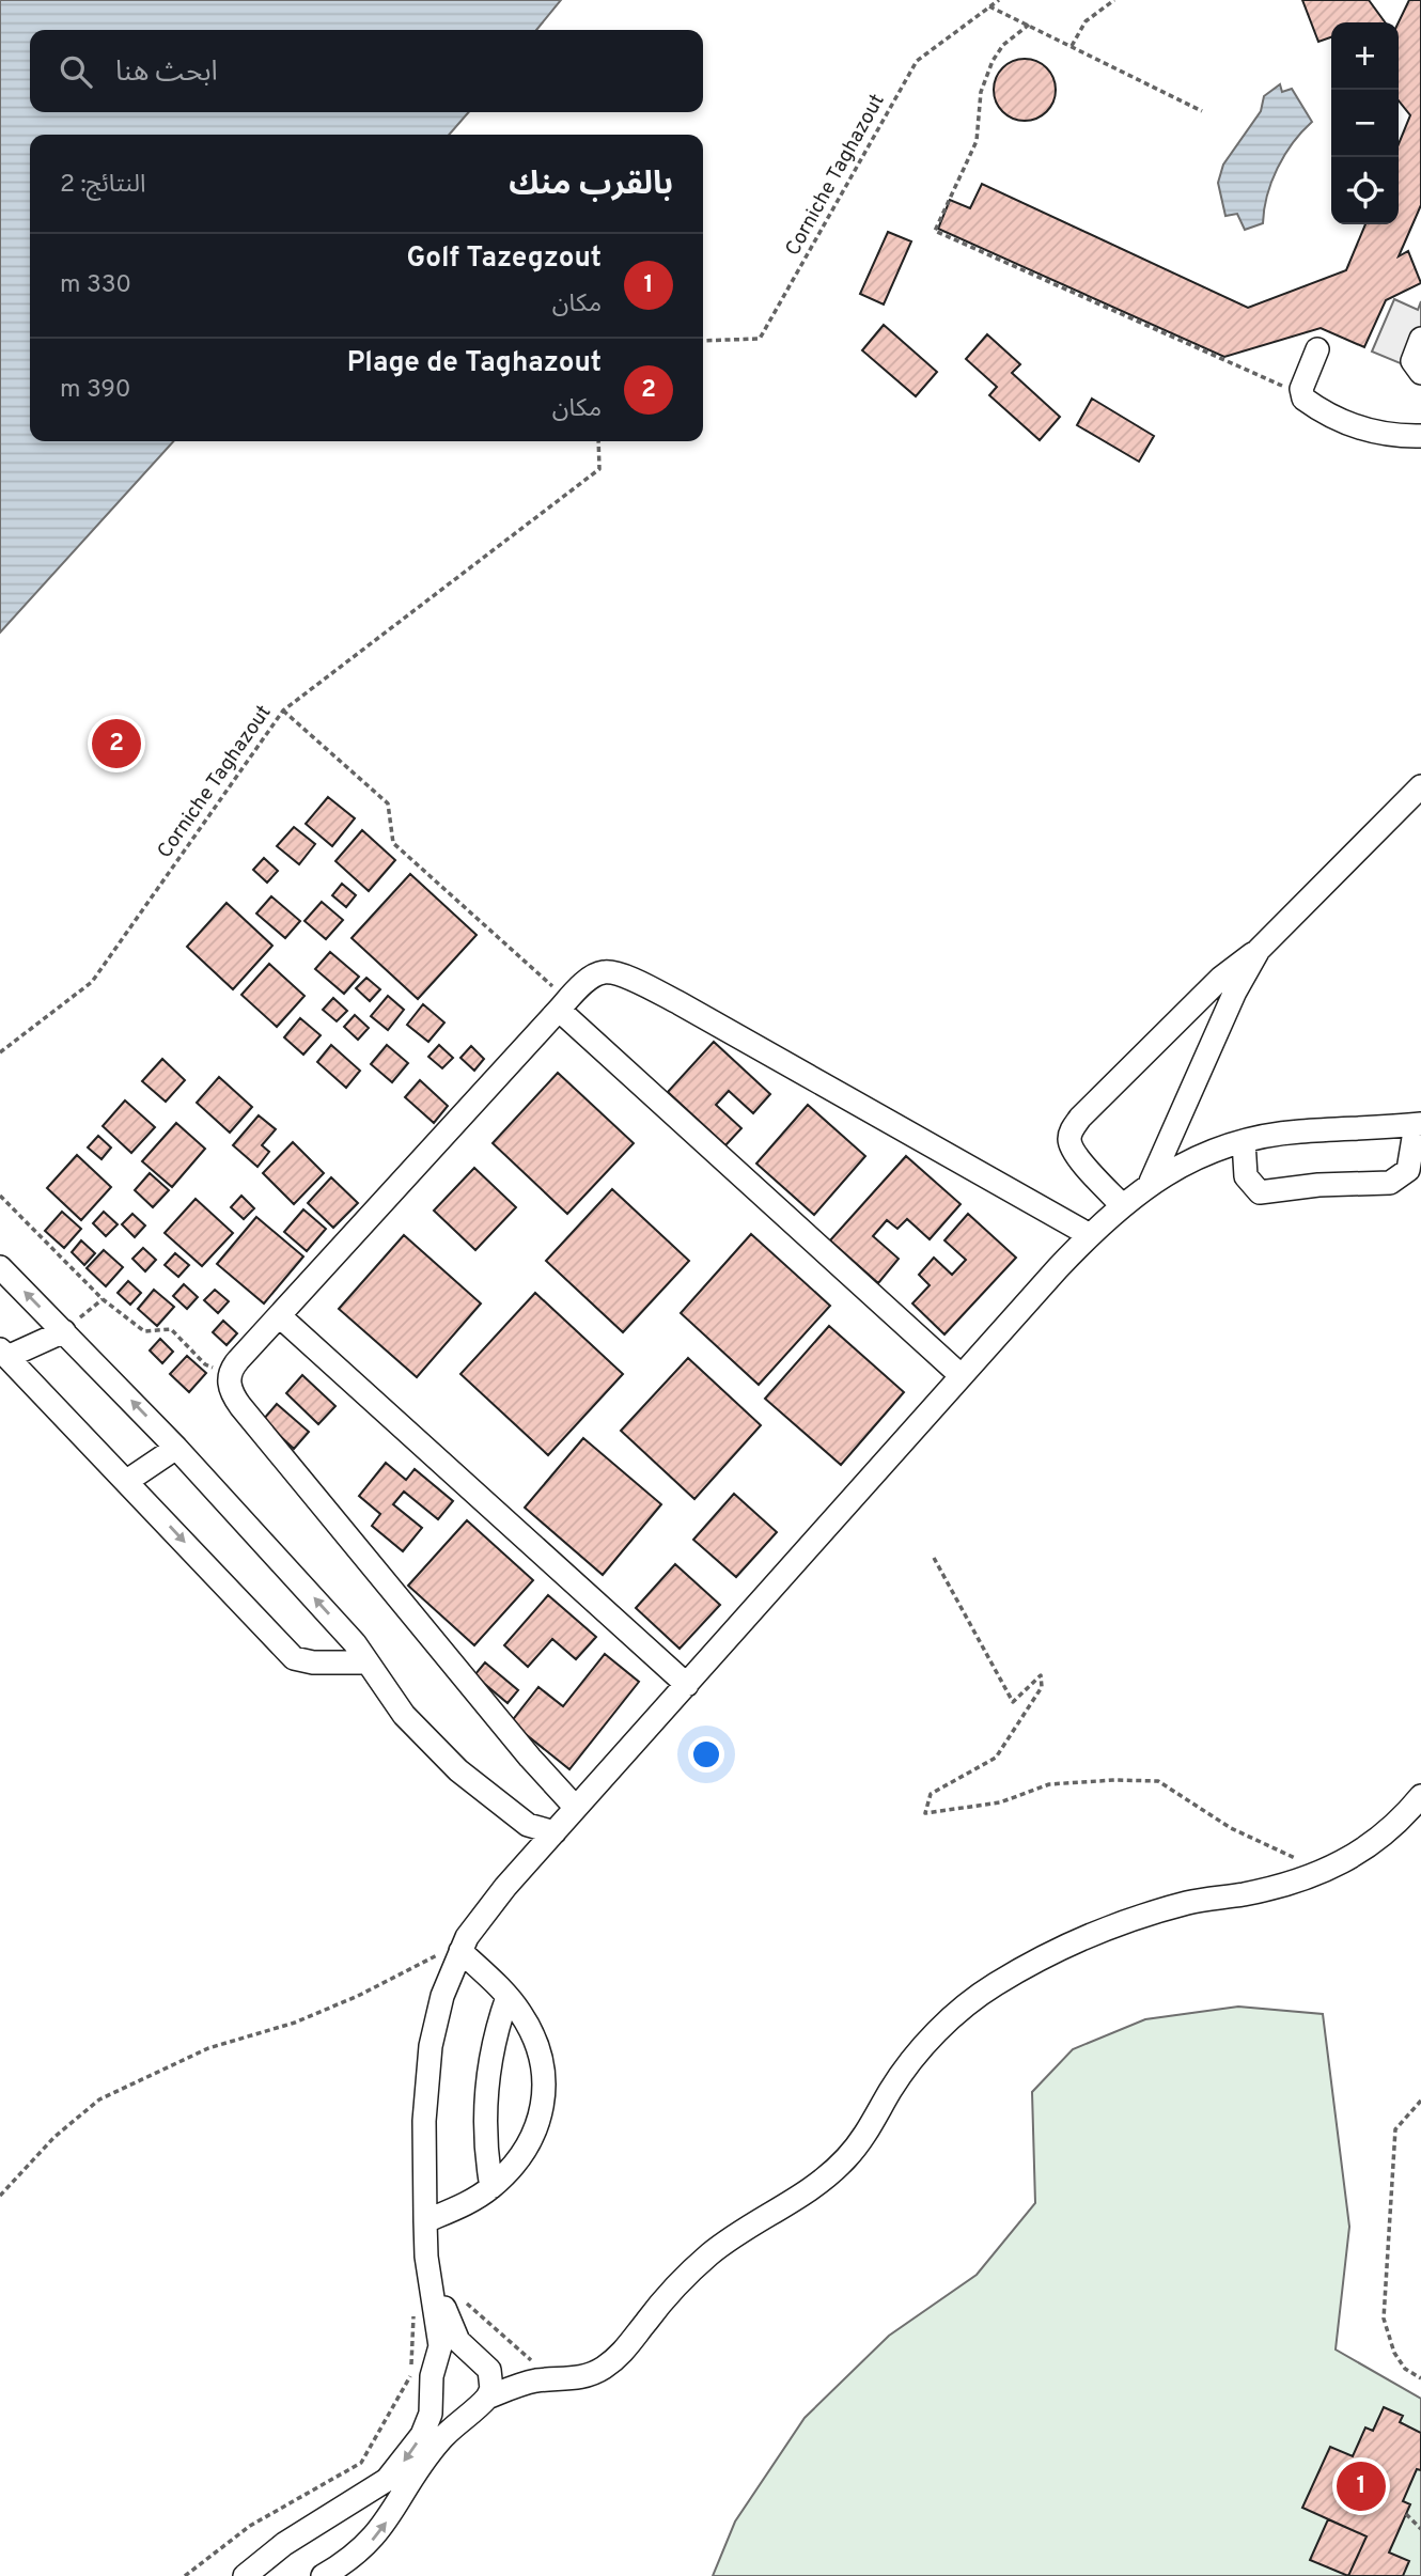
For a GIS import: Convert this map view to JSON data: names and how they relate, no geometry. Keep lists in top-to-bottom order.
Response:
{
  "streets": {
    "path": ["Corniche Taghazout"]
  },
  "page": {
    "map_buttons": ["+", "−"],
    "search": "ابحث هنا",
    "heading": ["بالقرب منك", "النتائج: 2"],
    "list": [
      {
        "mark": "1",
        "name": "Golf Tazegzout",
        "note": "مكان",
        "value": "330 m"
      },
      {
        "mark": "2",
        "name": "Plage de Taghazout",
        "note": "مكان",
        "value": "390 m"
      }
    ],
    "pins": ["2", "1"]
  }
}
